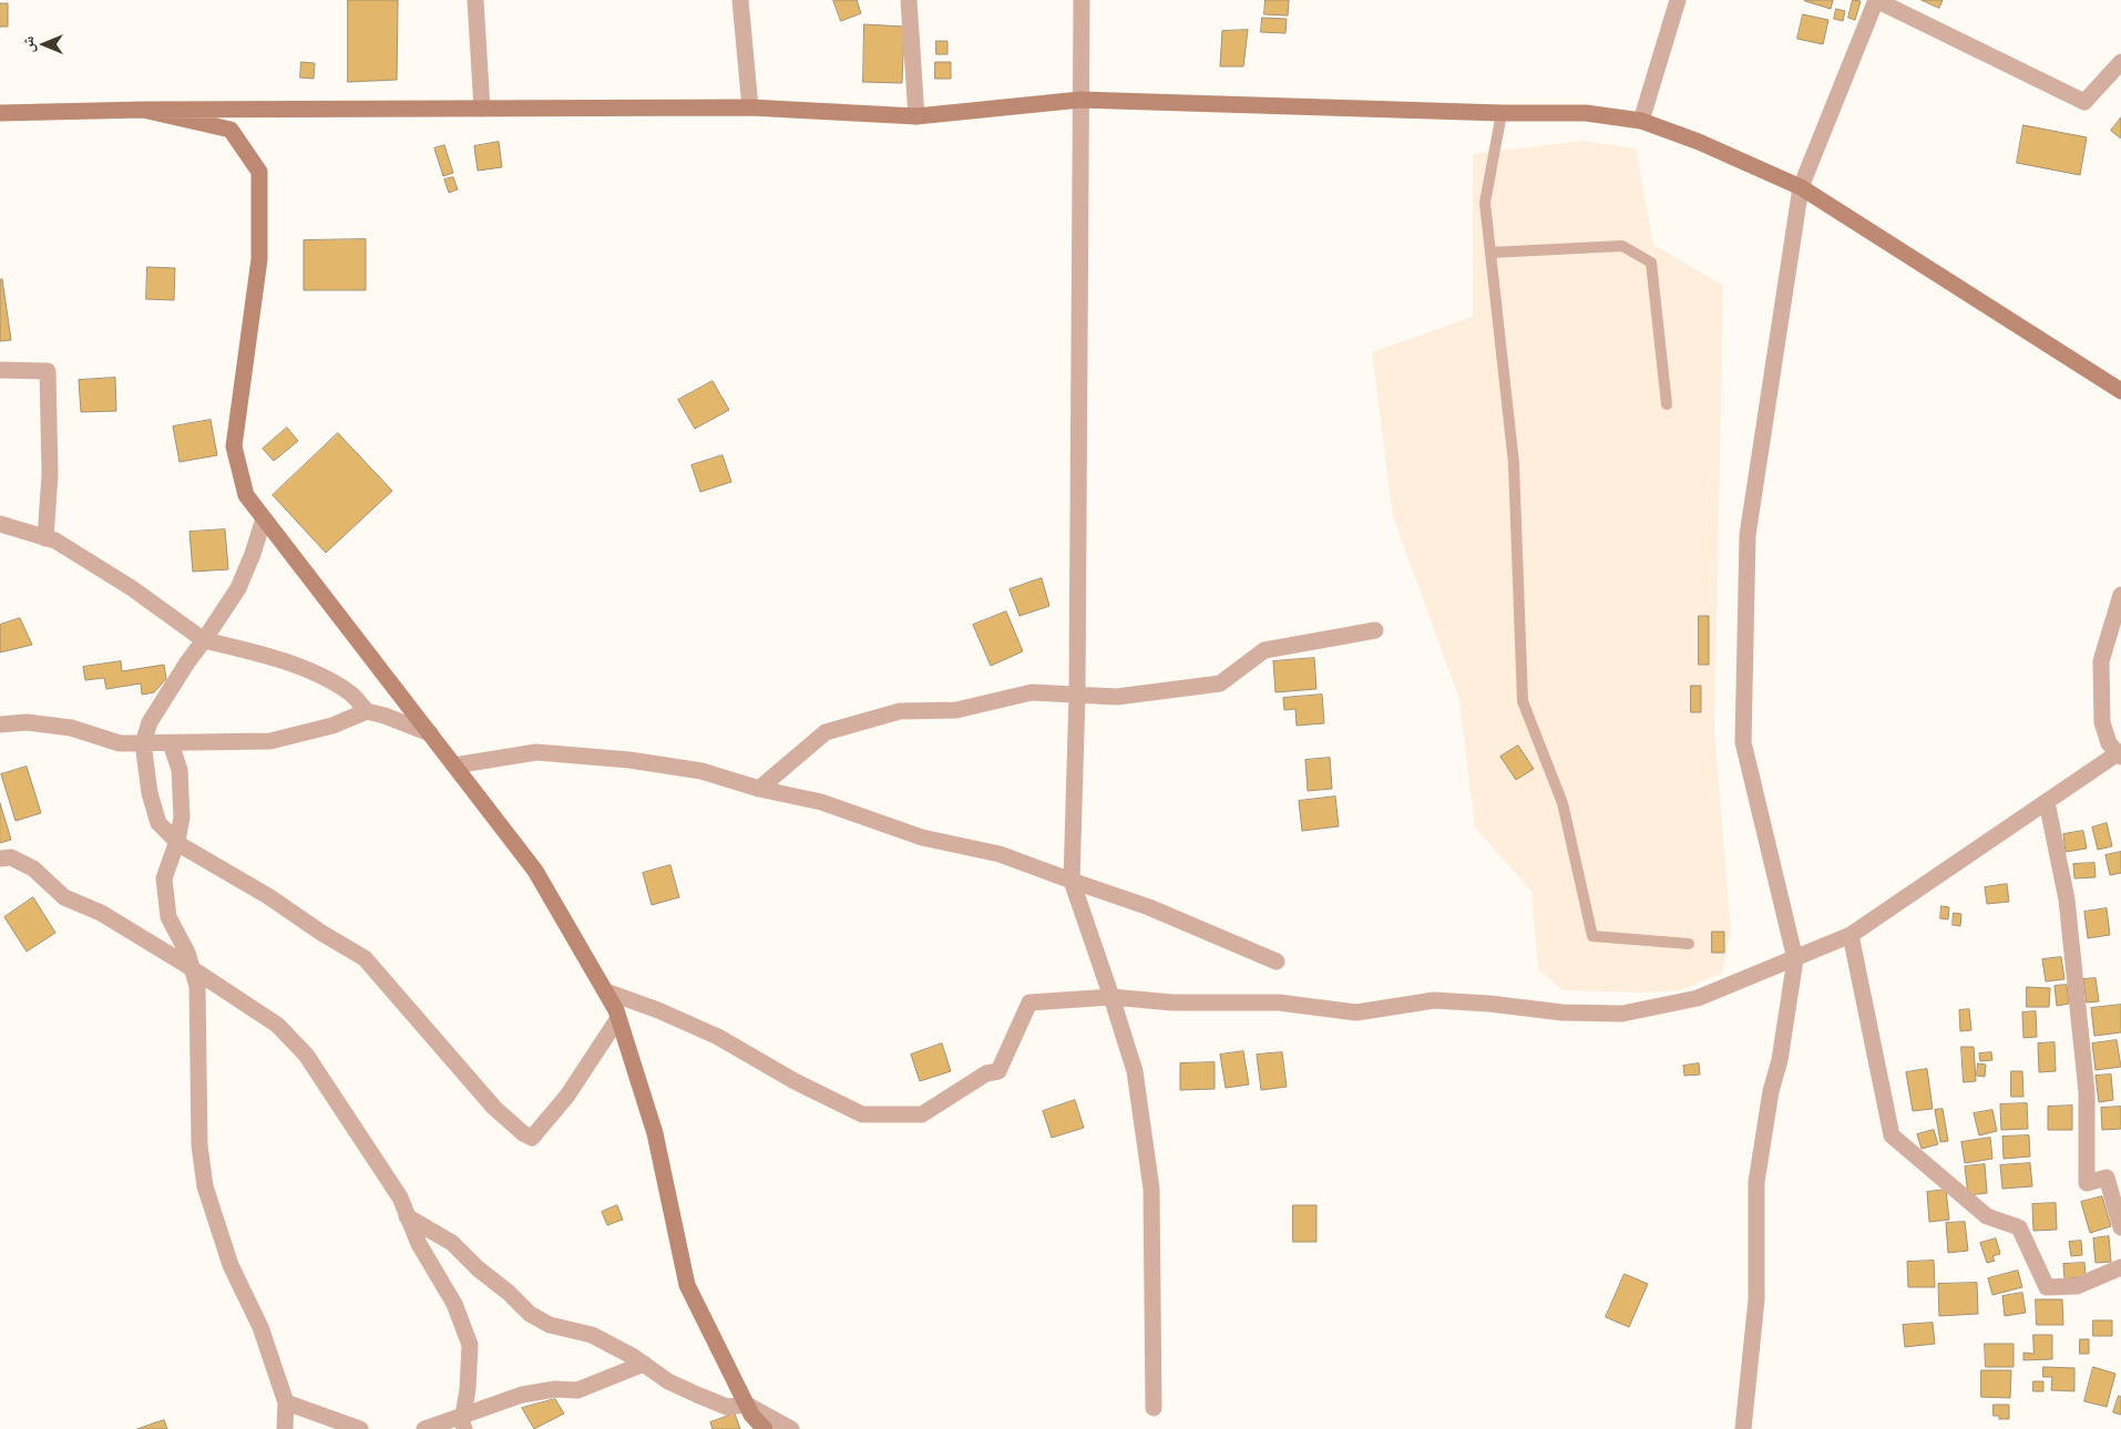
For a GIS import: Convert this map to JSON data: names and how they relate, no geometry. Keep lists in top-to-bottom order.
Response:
{
  "north": "left"
}
